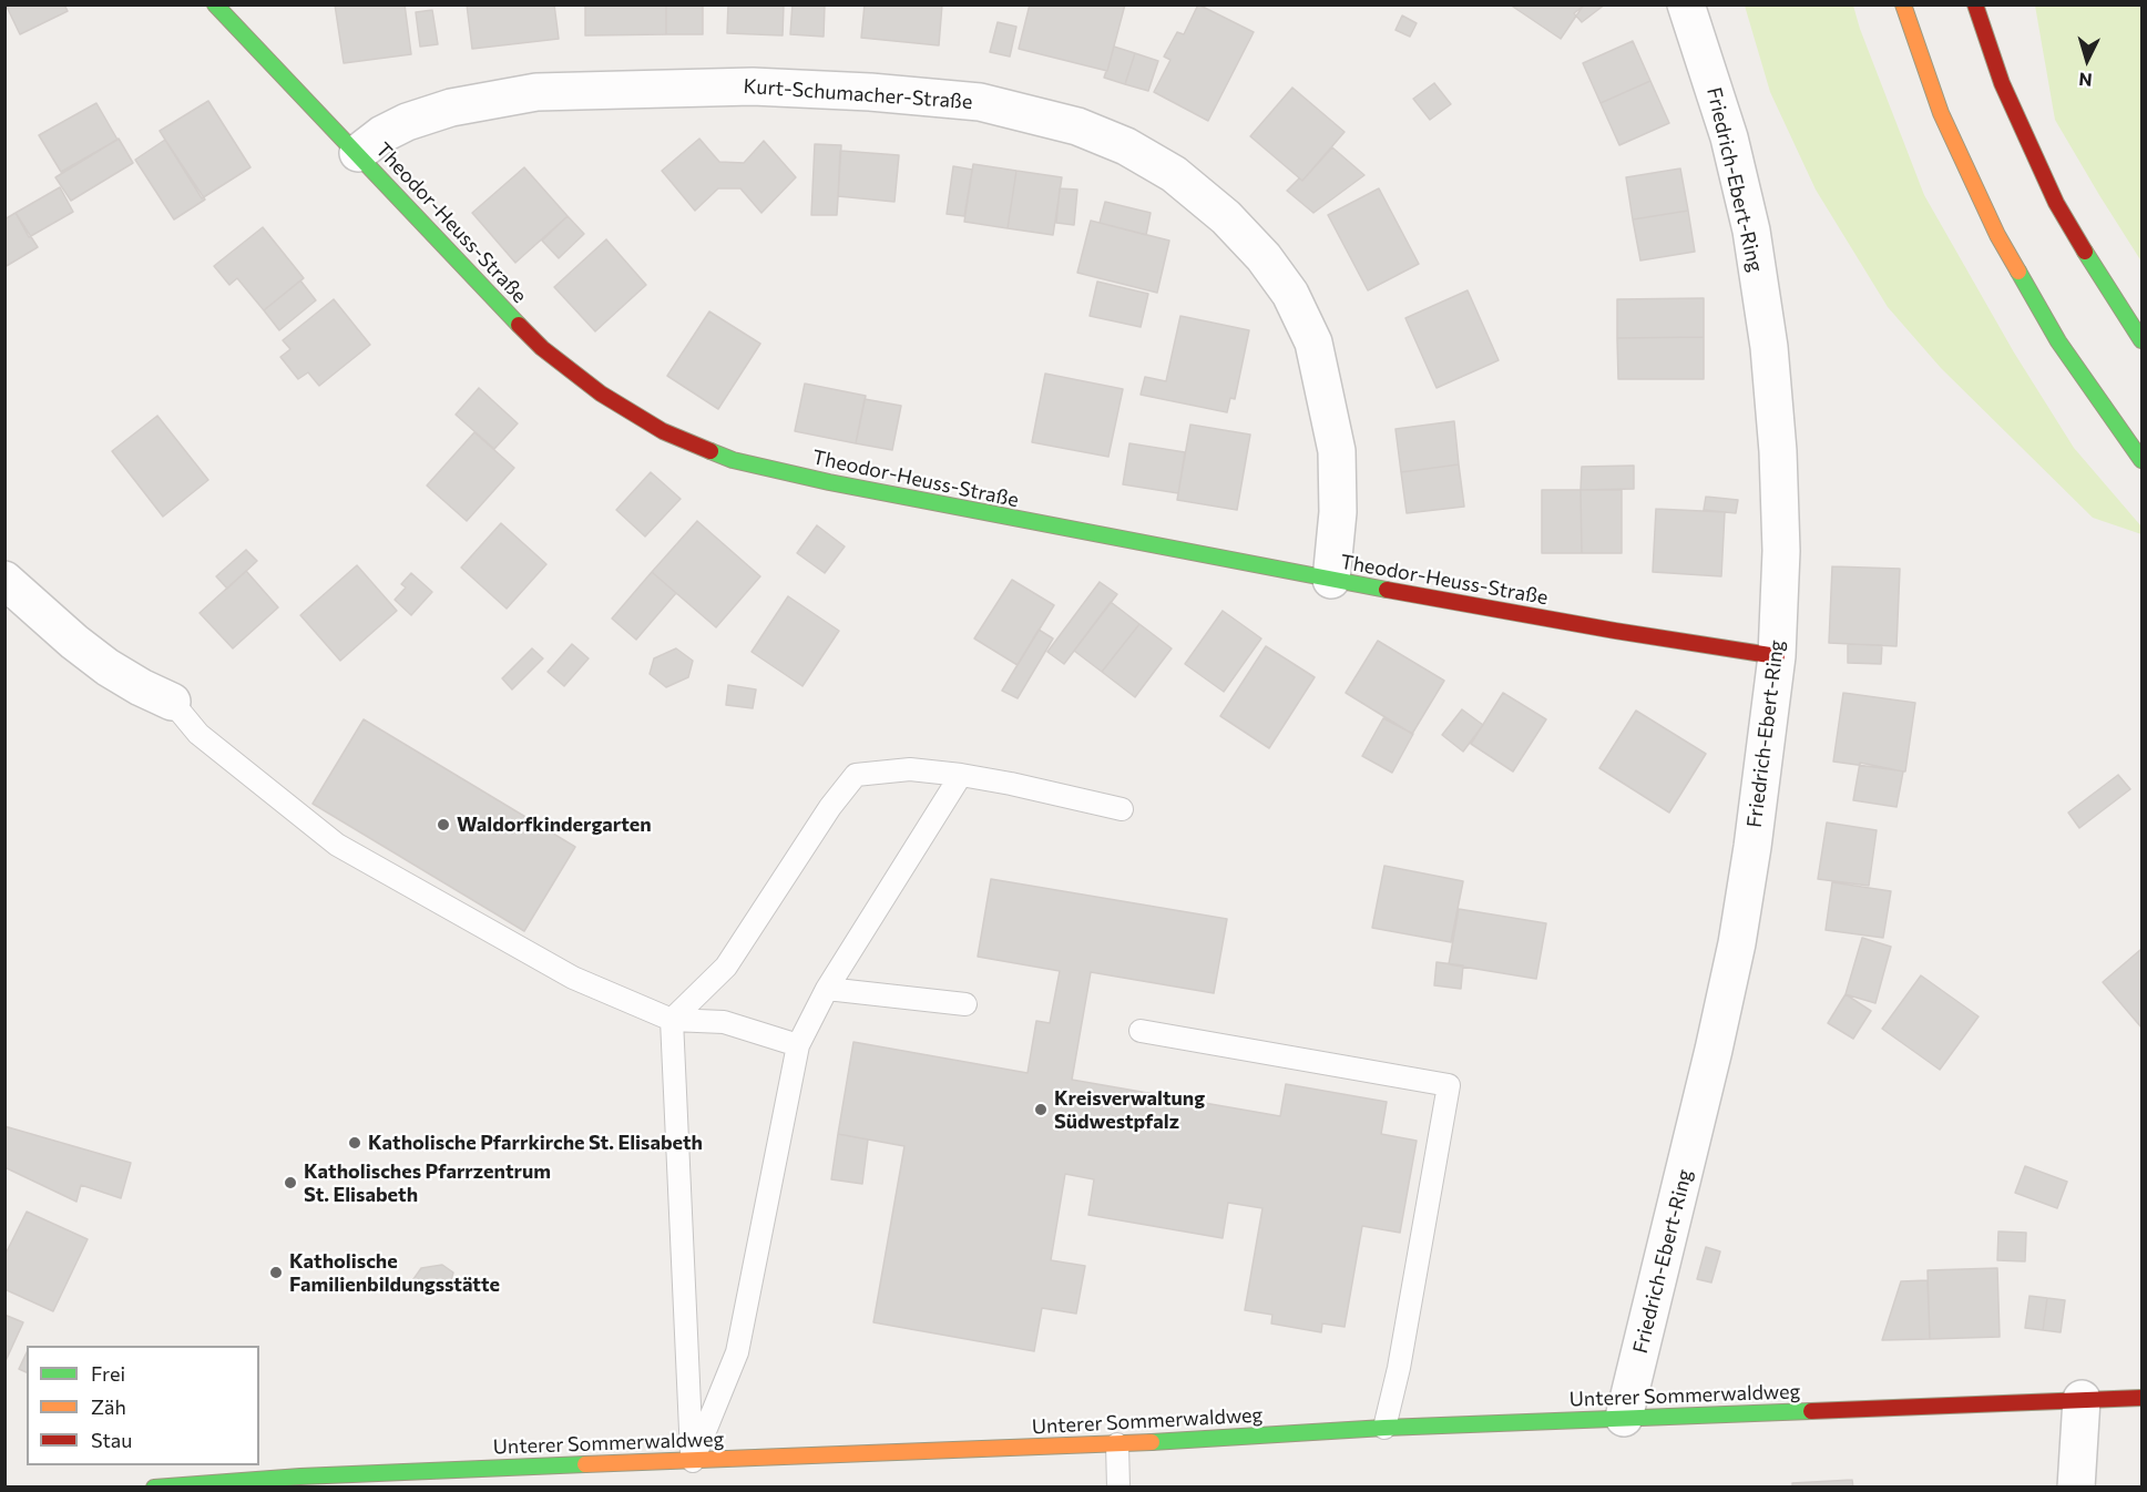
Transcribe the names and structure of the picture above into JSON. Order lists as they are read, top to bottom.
{
  "streets": {
    "main road": ["Theodor-Heuss-Straße", "Unterer Sommerwaldweg"],
    "street": ["Kurt-Schumacher-Straße", "Friedrich-Ebert-Ring"]
  },
  "crossings": [
    ["Kurt-Schumacher-Straße", "Theodor-Heuss-Straße"],
    ["Friedrich-Ebert-Ring", "Theodor-Heuss-Straße"],
    ["Friedrich-Ebert-Ring", "Unterer Sommerwaldweg"]
  ],
  "places": [
    "Waldorfkindergarten",
    "Kreisverwaltung Südwestpfalz",
    "Katholische Pfarrkirche St. Elisabeth",
    "Katholisches Pfarrzentrum St. Elisabeth",
    "Katholische Familienbildungsstätte"
  ],
  "legend": ["Frei", "Zäh", "Stau"],
  "north": "bottom"
}
